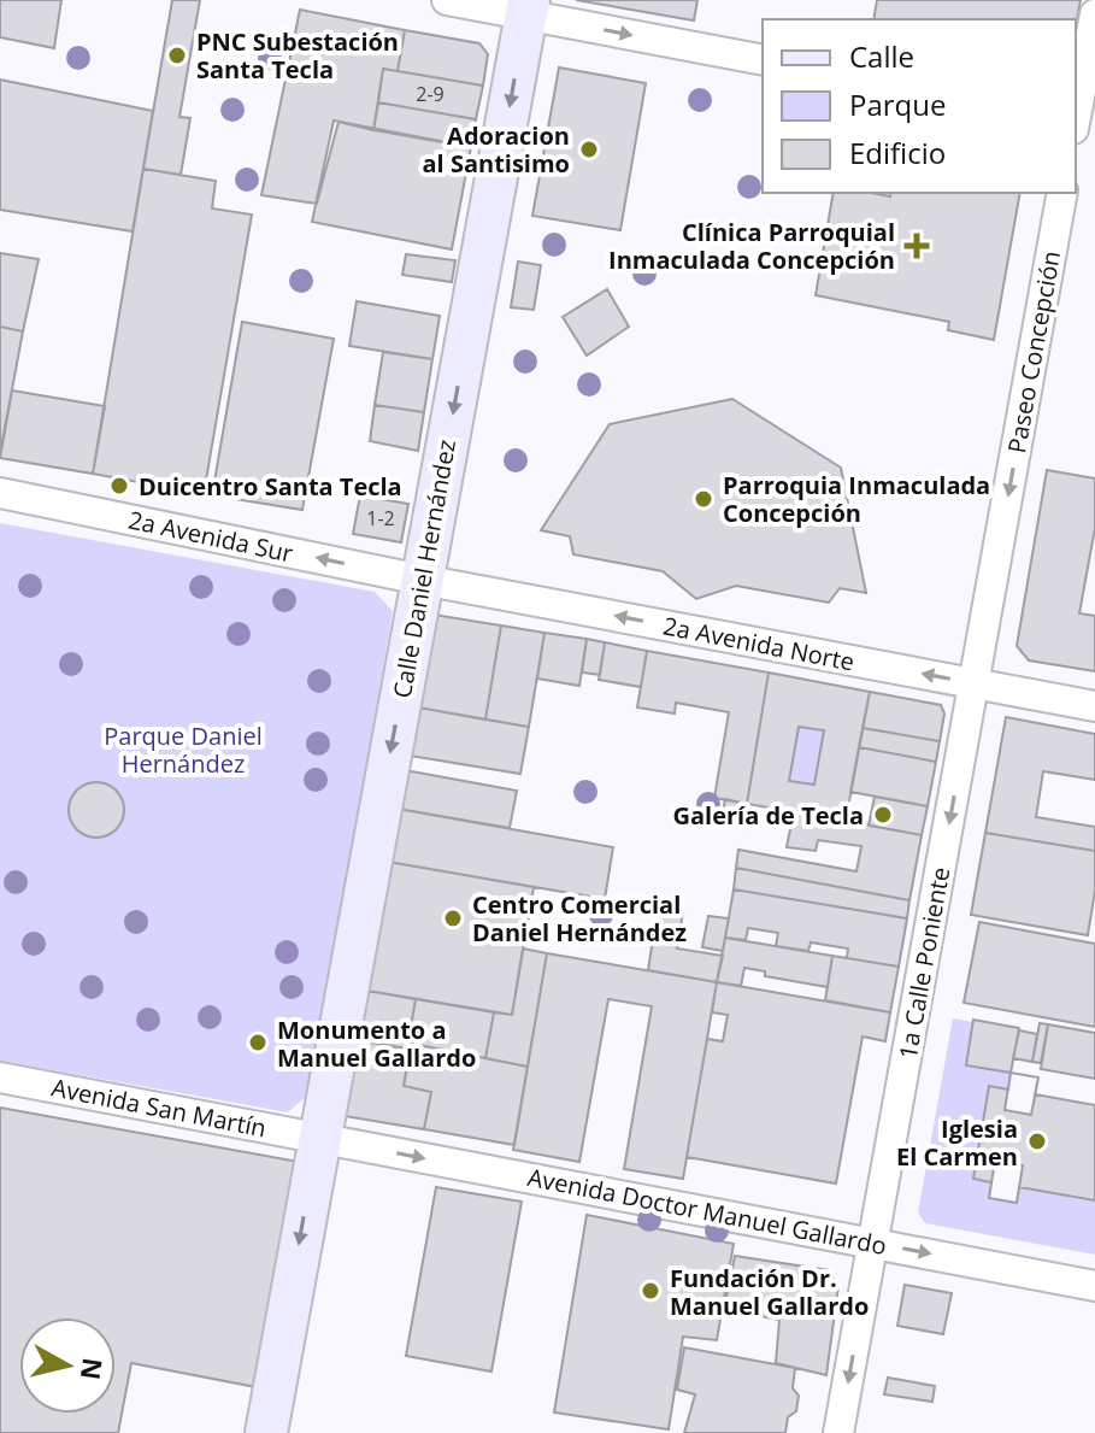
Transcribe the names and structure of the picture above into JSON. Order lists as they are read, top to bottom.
{
  "streets": {
    "street": [
      "Paseo Concepción",
      "2a Avenida Sur",
      "Calle Daniel Hernández",
      "2a Avenida Norte",
      "1a Calle Poniente",
      "Avenida San Martín",
      "Avenida Doctor Manuel Gallardo"
    ]
  },
  "crossings": [
    ["Paseo Concepción", "2a Avenida Norte"],
    ["Paseo Concepción", "1a Calle Poniente"],
    ["2a Avenida Sur", "Calle Daniel Hernández"],
    ["2a Avenida Sur", "2a Avenida Norte"],
    ["Calle Daniel Hernández", "2a Avenida Norte"],
    ["Calle Daniel Hernández", "Avenida San Martín"],
    ["Calle Daniel Hernández", "Avenida Doctor Manuel Gallardo"],
    ["2a Avenida Norte", "1a Calle Poniente"],
    ["1a Calle Poniente", "Avenida Doctor Manuel Gallardo"],
    ["Avenida San Martín", "Avenida Doctor Manuel Gallardo"]
  ],
  "one_way": [
    "Paseo Concepción",
    "2a Avenida Sur",
    "Calle Daniel Hernández",
    "2a Avenida Norte",
    "1a Calle Poniente",
    "Avenida Doctor Manuel Gallardo"
  ],
  "parks": ["Parque Daniel Hernández"],
  "places": {
    "other": [
      "PNC Subestación Santa Tecla",
      "Adoracion al Santisimo",
      "Duicentro Santa Tecla",
      "Parroquia Inmaculada Concepción",
      "Galería de Tecla",
      "Centro Comercial Daniel Hernández",
      "Monumento a Manuel Gallardo",
      "Iglesia El Carmen",
      "Fundación Dr. Manuel Gallardo"
    ],
    "health": ["Clínica Parroquial Inmaculada Concepción"]
  },
  "house_numbers": ["2-9", "1-2"],
  "legend": ["Calle", "Parque", "Edificio"],
  "north": "right"
}
